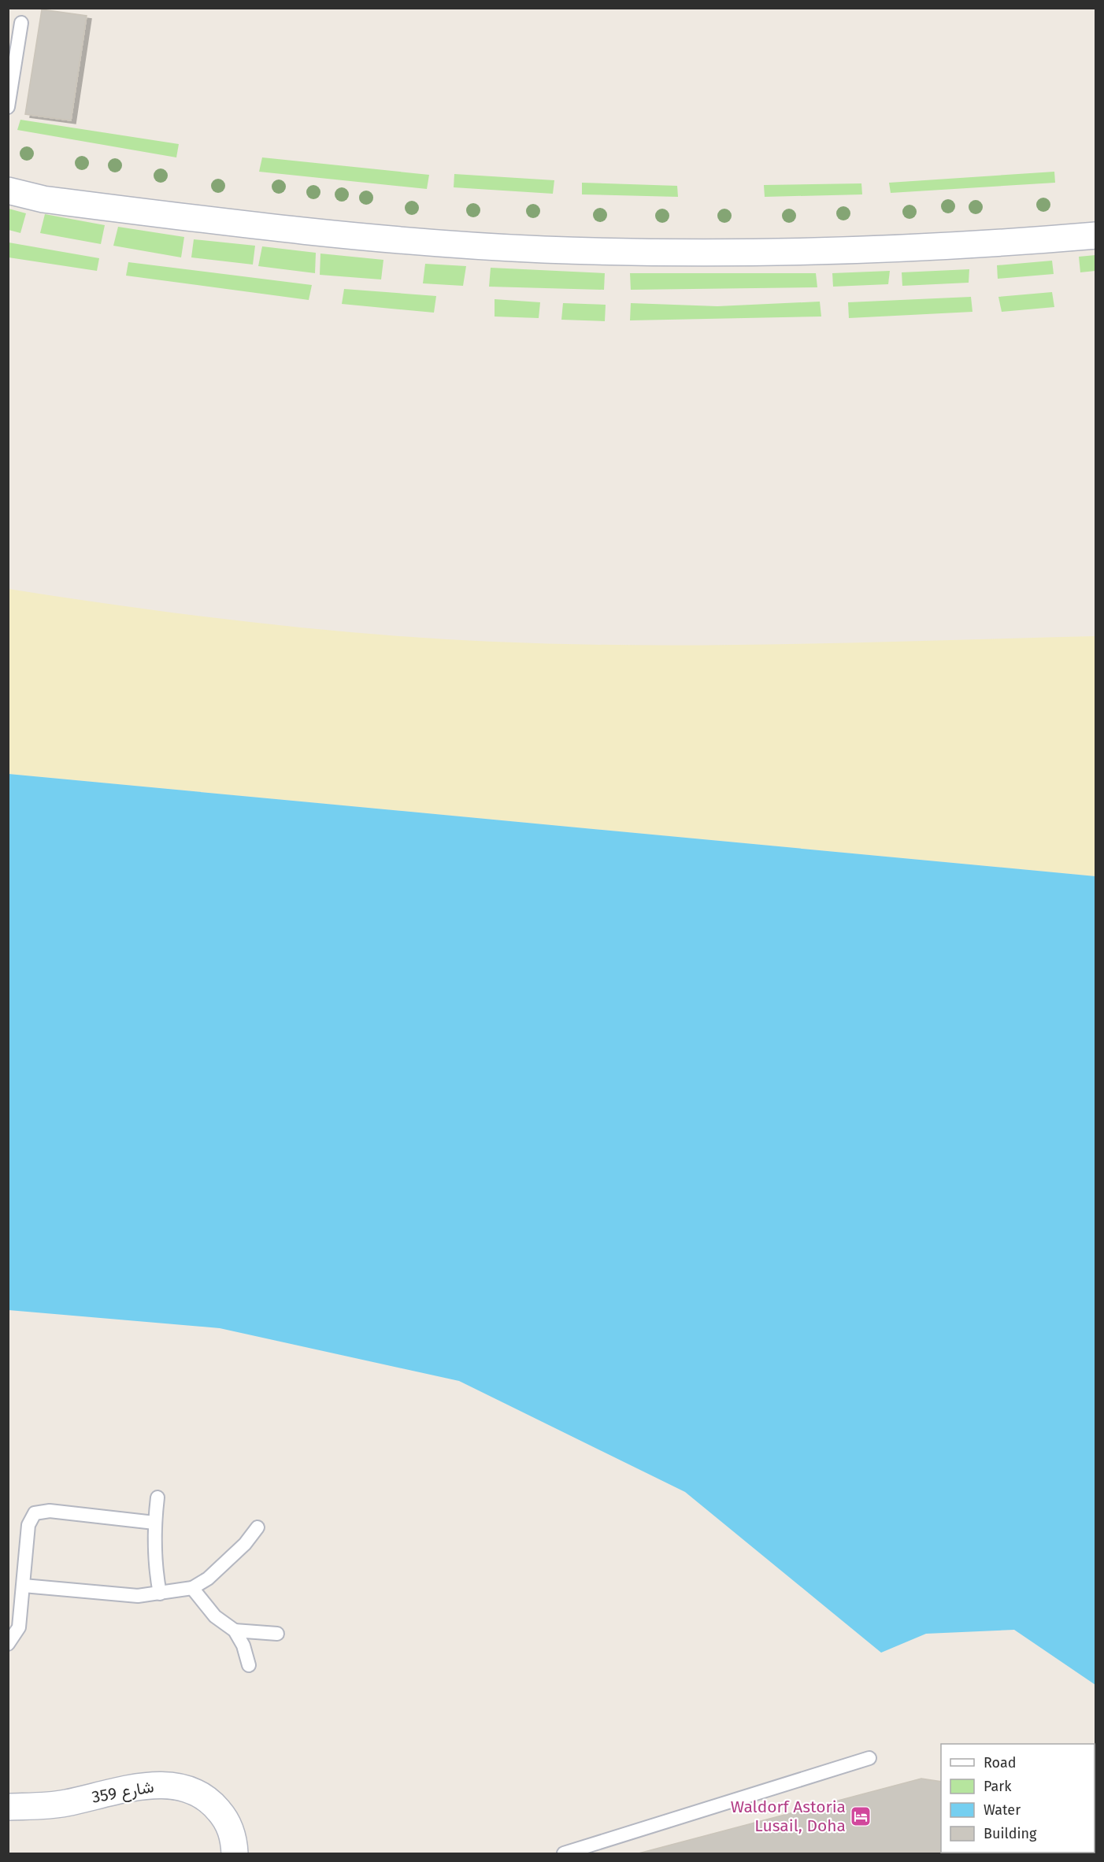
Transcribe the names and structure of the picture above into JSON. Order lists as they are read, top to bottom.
{
  "streets": {
    "street": ["شارع 359"]
  },
  "places": {
    "hotel": ["Waldorf Astoria Lusail, Doha"]
  },
  "legend": [
    "Road",
    "Park",
    "Water",
    "Building"
  ]
}
